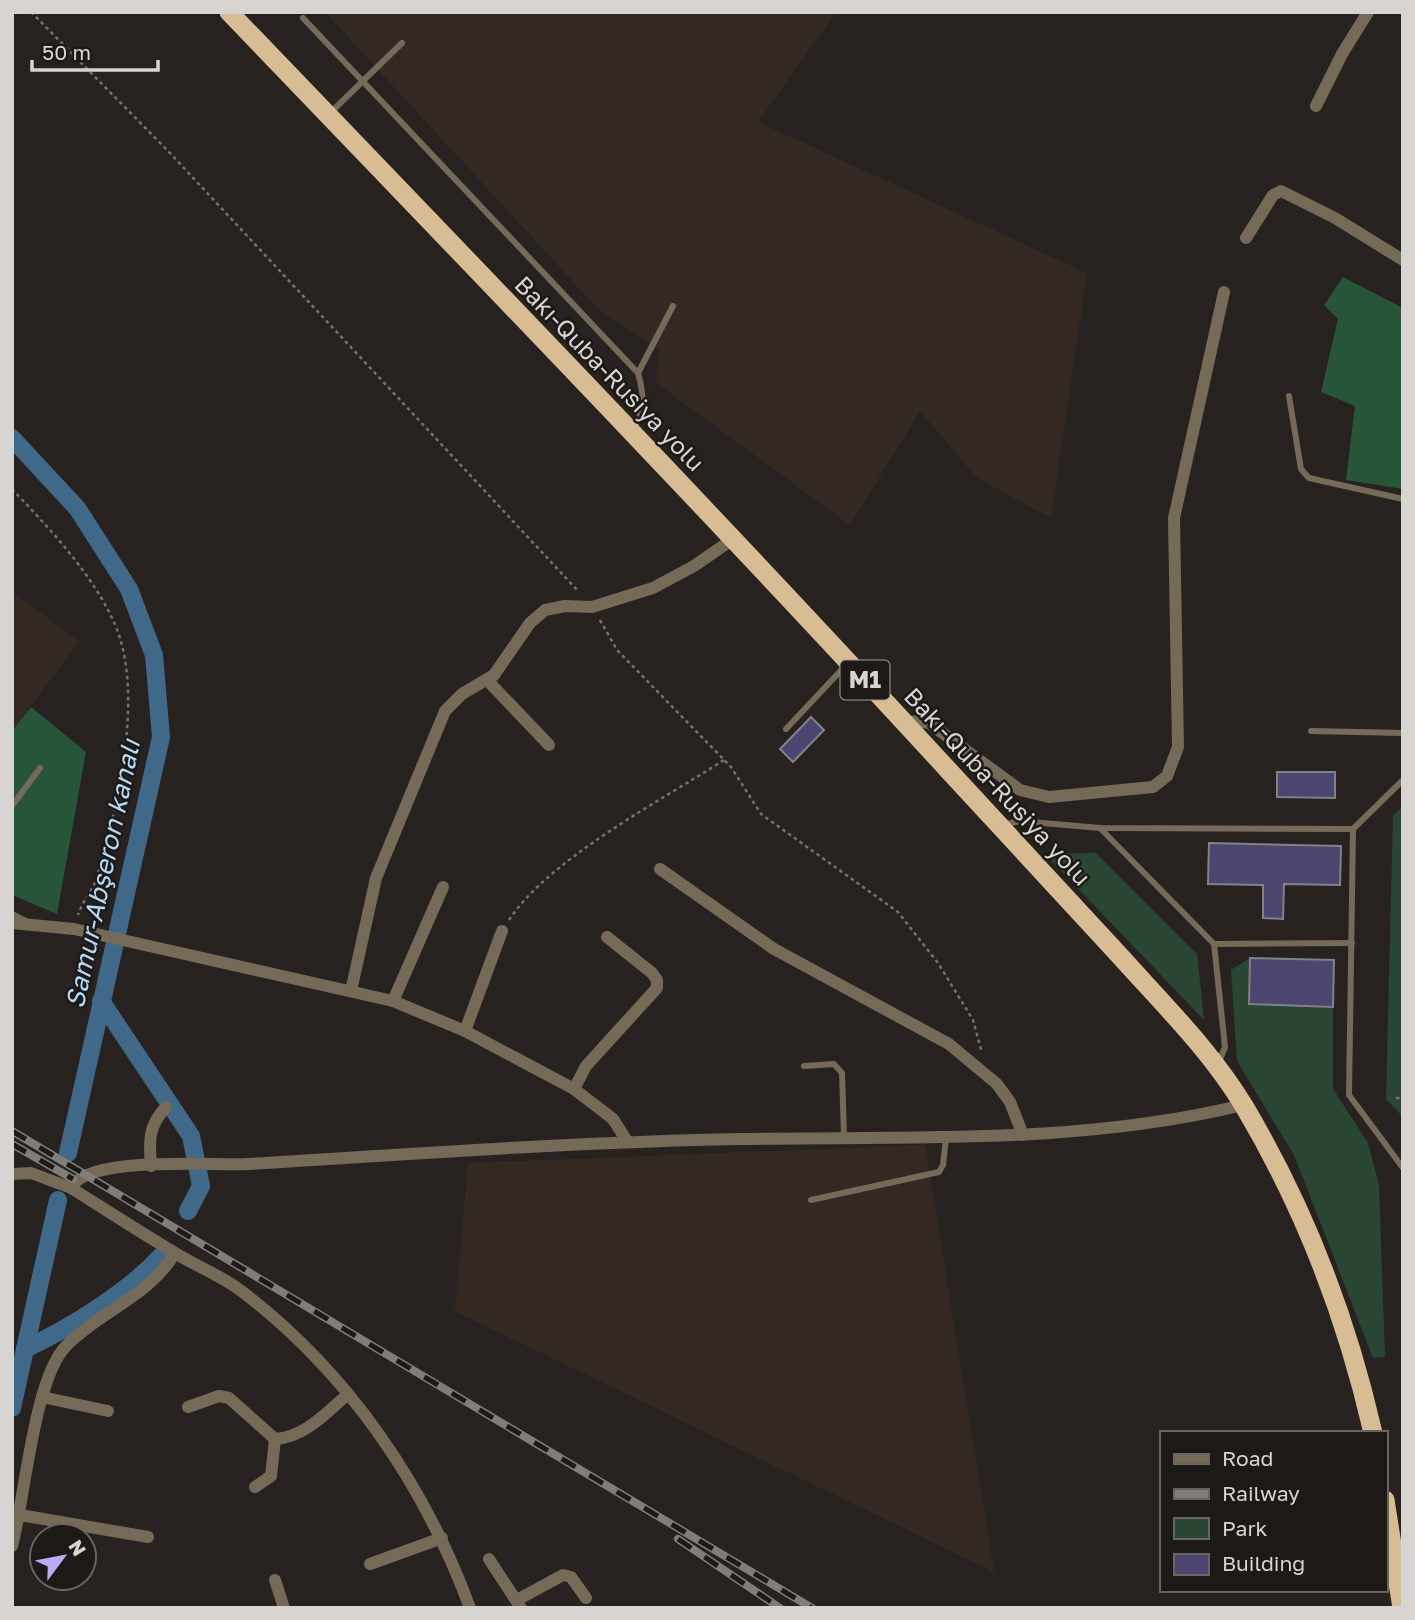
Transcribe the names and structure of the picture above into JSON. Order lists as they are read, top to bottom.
{
  "streets": {
    "highway": ["Bakı-Quba-Rusiya yolu", "M1"]
  },
  "water": ["Samur-Abşeron kanalı"],
  "legend": [
    "Road",
    "Railway",
    "Park",
    "Building"
  ],
  "scale_bar": "50 m",
  "north": "top right"
}
